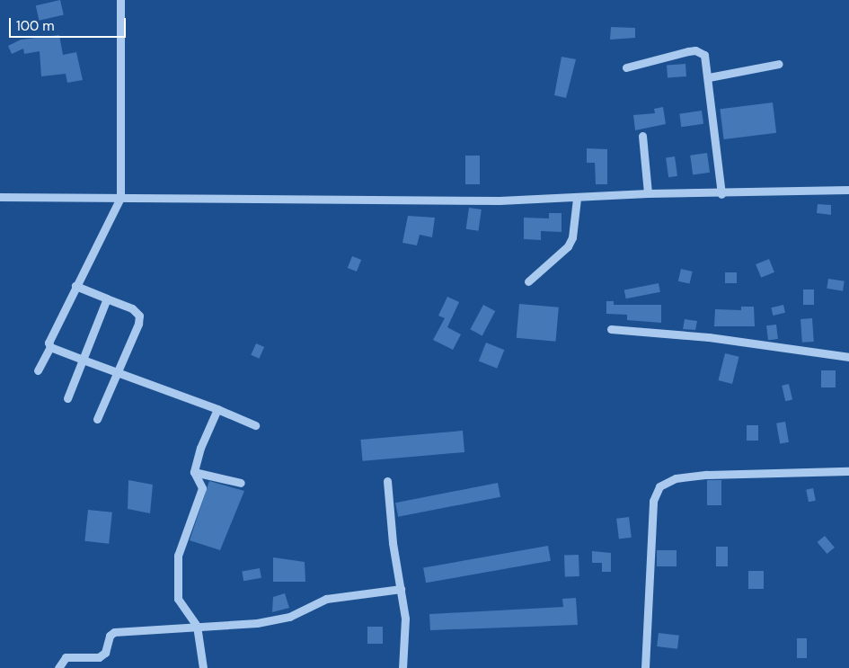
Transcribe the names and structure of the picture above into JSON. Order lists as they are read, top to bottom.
{
  "scale_bar": "100 m"
}
